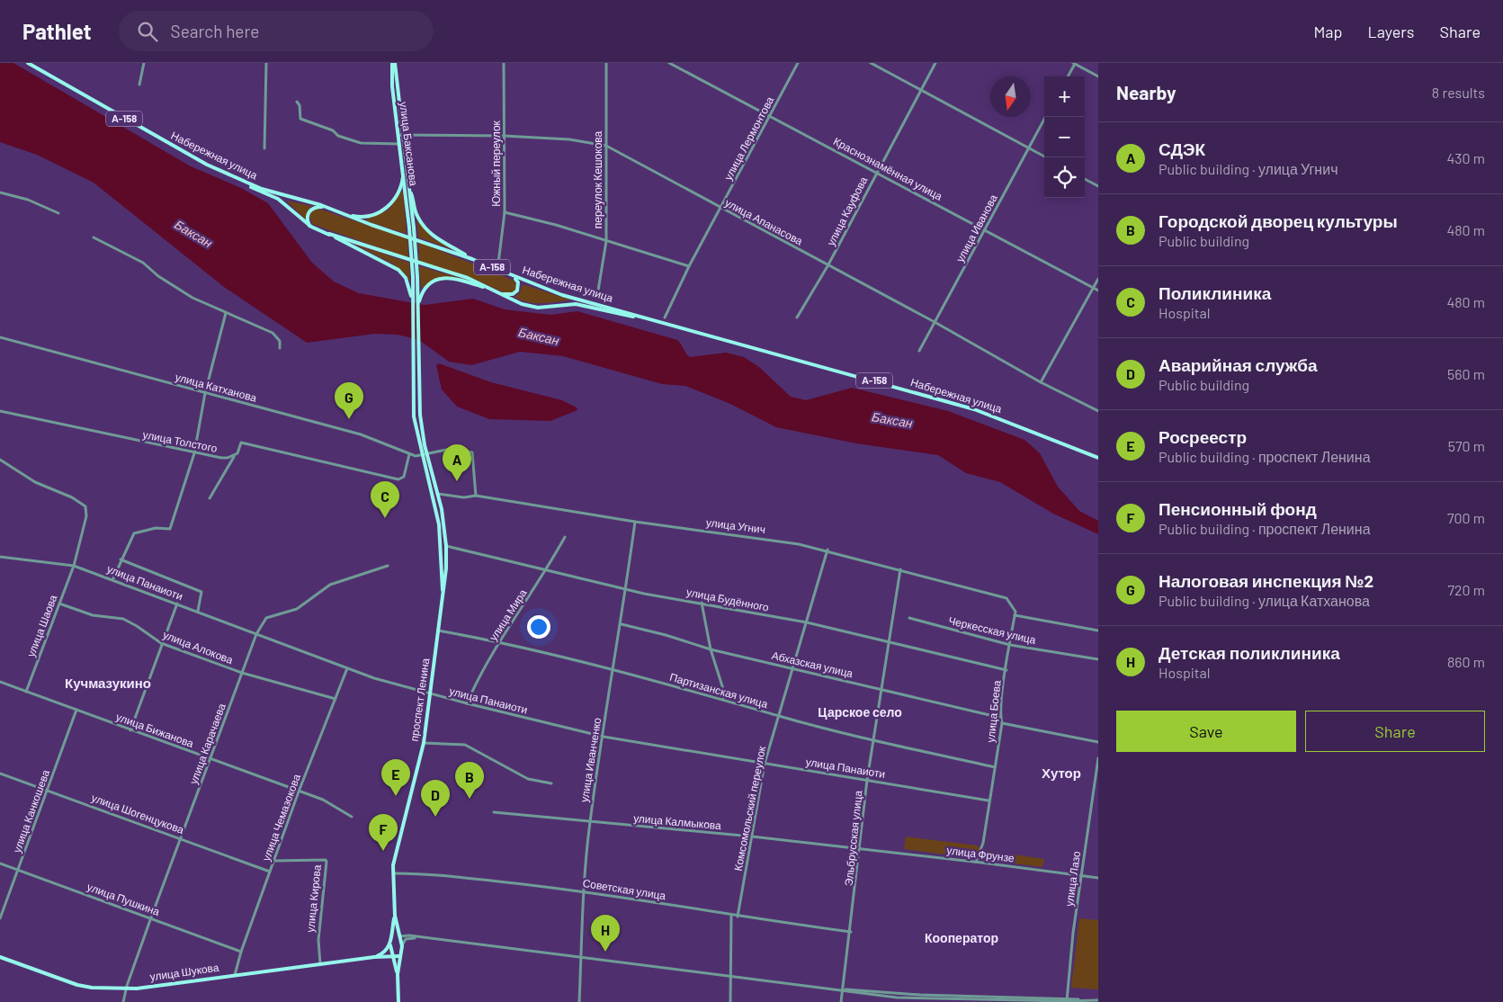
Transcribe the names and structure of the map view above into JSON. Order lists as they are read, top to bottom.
{
  "streets": {
    "main road": [
      "А-158",
      "улица Баксанова",
      "Набережная улица",
      "проспект Ленина",
      "улица Шукова"
    ],
    "street": [
      "улица Лермонтова",
      "Южный переулок",
      "Краснознамённая улица",
      "переулок Кешокова",
      "улица Кауфова",
      "улица Апанасова",
      "улица Иванова",
      "улица Катханова",
      "улица Толстого",
      "улица Угнич",
      "улица Панаиоти",
      "улица Будённого",
      "улица Мира",
      "улица Шаова",
      "Черкесская улица",
      "улица Алокова",
      "Абхазская улица",
      "Партизанская улица",
      "улица Боева",
      "улица Бижанова",
      "улица Карачаева",
      "улица Иванченко",
      "Комсомольский переулок",
      "улица Канкошева",
      "улица Шогенцукова",
      "улица Чемазокова",
      "улица Калмыкова",
      "Эльбрусская улица",
      "улица Фрунзе",
      "улица Лазо",
      "Советская улица",
      "улица Кирова",
      "улица Пушкина"
    ]
  },
  "crossings": [
    ["А-158", "Набережная улица"],
    ["улица Лермонтова", "Краснознамённая улица"],
    ["улица Лермонтова", "улица Апанасова"],
    ["улица Баксанова", "улица Апанасова"],
    ["Южный переулок", "улица Апанасова"],
    ["Краснознамённая улица", "улица Кауфова"],
    ["Краснознамённая улица", "улица Иванова"],
    ["переулок Кешокова", "улица Апанасова"],
    ["улица Кауфова", "улица Апанасова"],
    ["улица Апанасова", "улица Иванова"],
    ["улица Катханова", "улица Угнич"],
    ["улица Катханова", "проспект Ленина"],
    ["улица Угнич", "проспект Ленина"],
    ["улица Угнич", "улица Боева"],
    ["улица Угнич", "улица Иванченко"],
    ["улица Угнич", "Комсомольский переулок"],
    ["улица Угнич", "Эльбрусская улица"],
    ["улица Панаиоти", "улица Мира"],
    ["улица Панаиоти", "улица Шаова"],
    ["улица Панаиоти", "проспект Ленина"],
    ["улица Панаиоти", "улица Боева"],
    ["улица Панаиоти", "улица Карачаева"],
    ["улица Панаиоти", "улица Иванченко"],
    ["улица Панаиоти", "Комсомольский переулок"],
    ["улица Панаиоти", "улица Чемазокова"],
    ["улица Панаиоти", "Эльбрусская улица"],
    ["улица Будённого", "улица Мира"],
    ["улица Будённого", "проспект Ленина"],
    ["улица Будённого", "улица Боева"],
    ["улица Будённого", "улица Иванченко"],
    ["улица Будённого", "Комсомольский переулок"],
    ["улица Будённого", "Эльбрусская улица"],
    ["улица Мира", "Партизанская улица"],
    ["улица Шаова", "улица Алокова"],
    ["улица Шаова", "улица Бижанова"],
    ["Черкесская улица", "улица Боева"],
    ["улица Алокова", "улица Карачаева"],
    ["улица Алокова", "улица Чемазокова"],
    ["Абхазская улица", "улица Боева"],
    ["Абхазская улица", "улица Иванченко"],
    ["Абхазская улица", "Комсомольский переулок"],
    ["Абхазская улица", "Эльбрусская улица"],
    ["Партизанская улица", "проспект Ленина"],
    ["Партизанская улица", "улица Боева"],
    ["Партизанская улица", "улица Иванченко"],
    ["Партизанская улица", "Комсомольский переулок"],
    ["Партизанская улица", "Эльбрусская улица"],
    ["проспект Ленина", "Советская улица"],
    ["улица Боева", "улица Фрунзе"],
    ["улица Бижанова", "улица Карачаева"],
    ["улица Бижанова", "улица Канкошева"],
    ["улица Бижанова", "улица Чемазокова"],
    ["улица Карачаева", "улица Шогенцукова"],
    ["улица Карачаева", "улица Пушкина"],
    ["улица Карачаева", "улица Шукова"],
    ["улица Иванченко", "улица Калмыкова"],
    ["улица Иванченко", "Советская улица"],
    ["Комсомольский переулок", "улица Калмыкова"],
    ["Комсомольский переулок", "Советская улица"],
    ["улица Канкошева", "улица Шогенцукова"],
    ["улица Канкошева", "улица Пушкина"],
    ["улица Шогенцукова", "улица Чемазокова"],
    ["улица Чемазокова", "улица Кирова"],
    ["улица Чемазокова", "улица Пушкина"],
    ["улица Чемазокова", "улица Шукова"],
    ["улица Калмыкова", "Эльбрусская улица"],
    ["улица Калмыкова", "улица Фрунзе"],
    ["Эльбрусская улица", "улица Фрунзе"],
    ["Эльбрусская улица", "Советская улица"],
    ["улица Фрунзе", "улица Лазо"],
    ["улица Кирова", "улица Шукова"]
  ],
  "districts": [
    "Кучмазукино",
    "Царское село",
    "Хутор",
    "Кооператор"
  ],
  "water": ["Баксан"],
  "north": "bottom",
  "page": {
    "header": "Pathlet",
    "search": "Search here",
    "nav": ["Map", "Layers", "Share"],
    "heading": ["Nearby", "8 results"],
    "map_buttons": ["+", "−"],
    "list": [
      {
        "mark": "A",
        "name": "СДЭК",
        "note": "Public building · улица Угнич",
        "value": "430 m"
      },
      {
        "mark": "B",
        "name": "Городской дворец культуры",
        "note": "Public building",
        "value": "480 m"
      },
      {
        "mark": "C",
        "name": "Поликлиника",
        "note": "Hospital",
        "value": "480 m"
      },
      {
        "mark": "D",
        "name": "Аварийная служба",
        "note": "Public building",
        "value": "560 m"
      },
      {
        "mark": "E",
        "name": "Росреестр",
        "note": "Public building · проспект Ленина",
        "value": "570 m"
      },
      {
        "mark": "F",
        "name": "Пенсионный фонд",
        "note": "Public building · проспект Ленина",
        "value": "700 m"
      },
      {
        "mark": "G",
        "name": "Налоговая инспекция №2",
        "note": "Public building · улица Катханова",
        "value": "720 m"
      },
      {
        "mark": "H",
        "name": "Детская поликлиника",
        "note": "Hospital",
        "value": "860 m"
      }
    ],
    "pins": [
      "G",
      "A",
      "C",
      "E",
      "B",
      "D",
      "F",
      "H"
    ],
    "buttons": ["Save", "Share"]
  }
}
